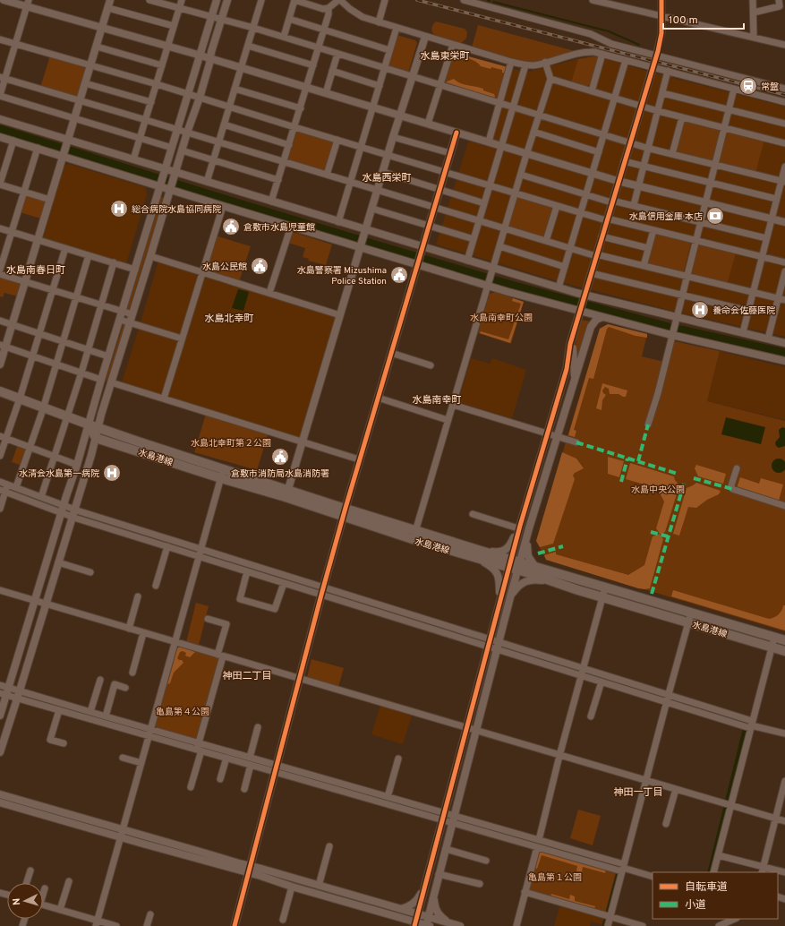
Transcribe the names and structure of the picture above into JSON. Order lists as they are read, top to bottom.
{
  "streets": {
    "main road": ["水島港線"]
  },
  "districts": [
    "水島東栄町",
    "水島西栄町",
    "水島南春日町",
    "水島北幸町",
    "水島南幸町",
    "神田二丁目",
    "神田一丁目"
  ],
  "parks": [
    "水島南幸町公園",
    "水島北幸町第２公園",
    "水島中央公園",
    "亀島第４公園",
    "亀島第１公園"
  ],
  "places": {
    "station": ["常盤"],
    "hospital": ["総合病院水島協同病院", "養命会佐藤医院", "水清会水島第一病院"],
    "bank": ["水島信用金庫 本店"],
    "public building": [
      "倉敷市水島児童館",
      "水島公民館",
      "水島警察署 Mizushima Police Station",
      "倉敷市消防局水島消防署"
    ]
  },
  "legend": ["自転車道", "小道"],
  "scale_bar": "100 m",
  "north": "left"
}
